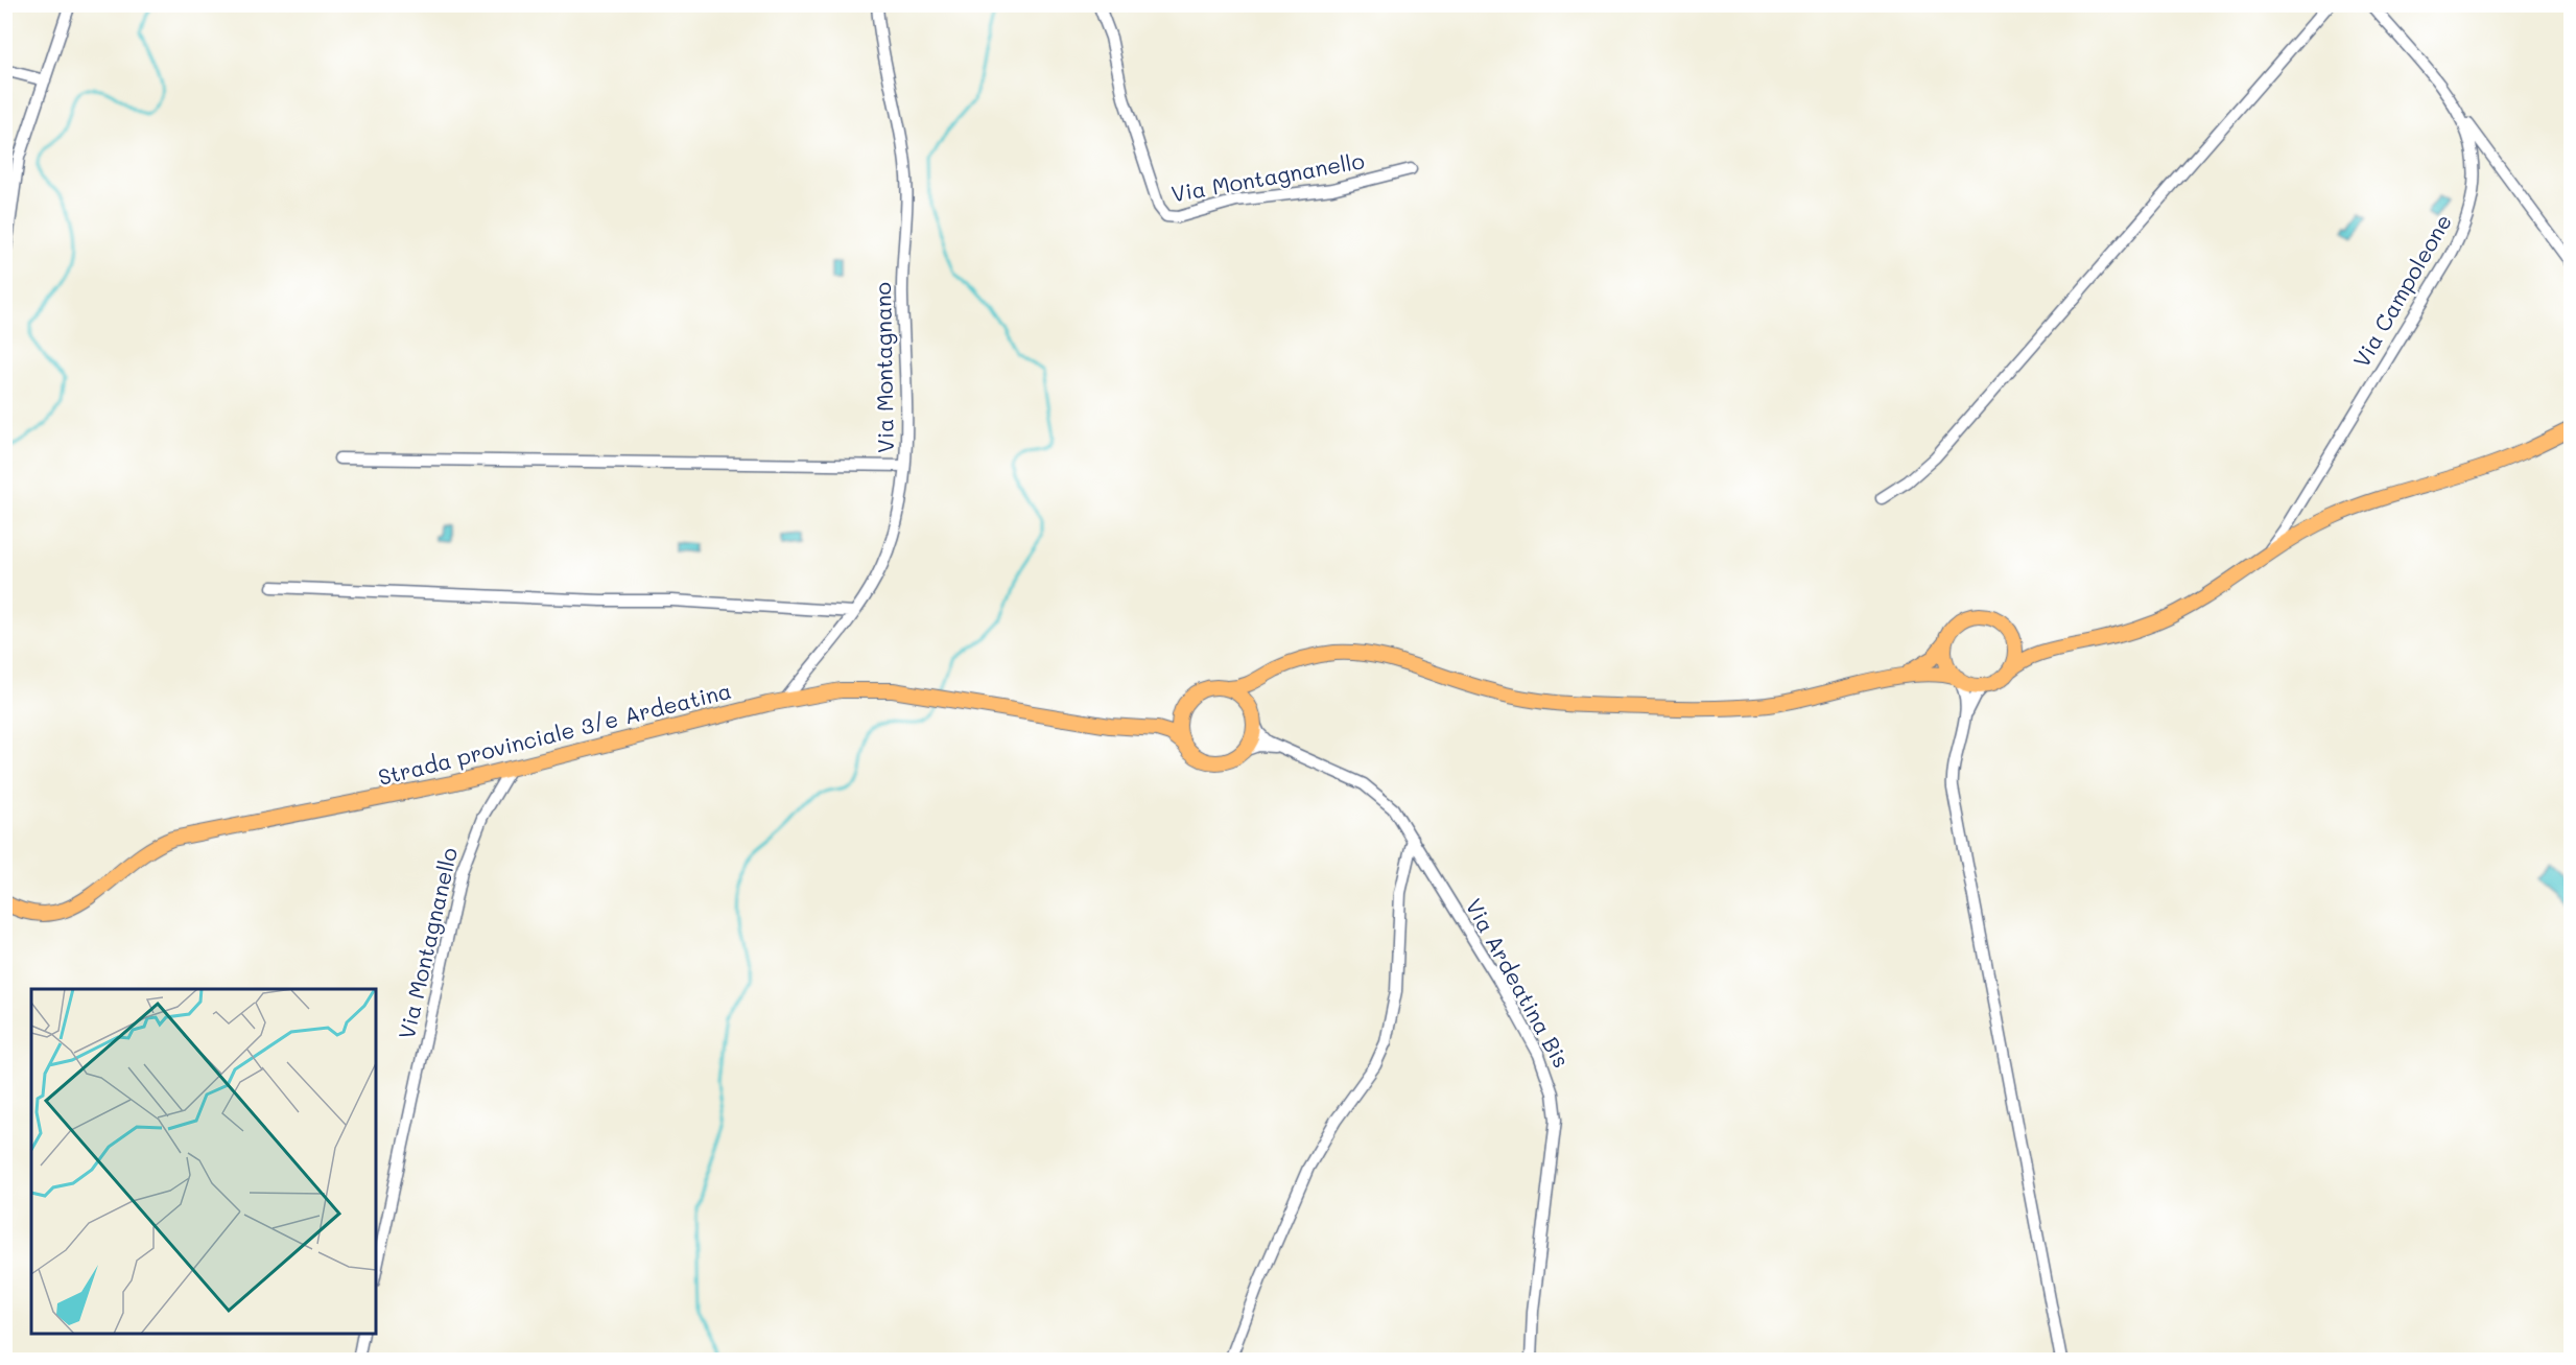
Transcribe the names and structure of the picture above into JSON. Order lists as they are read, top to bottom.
{
  "streets": {
    "main road": ["Strada provinciale 3/e Ardeatina"],
    "street": [
      "Via Montagnanello",
      "Via Campoleone",
      "Via Montagnano",
      "Via Ardeatina Bis"
    ]
  },
  "crossings": [
    ["Via Montagnanello", "Strada provinciale 3/e Ardeatina"],
    ["Via Montagnano", "Strada provinciale 3/e Ardeatina"]
  ]
}
